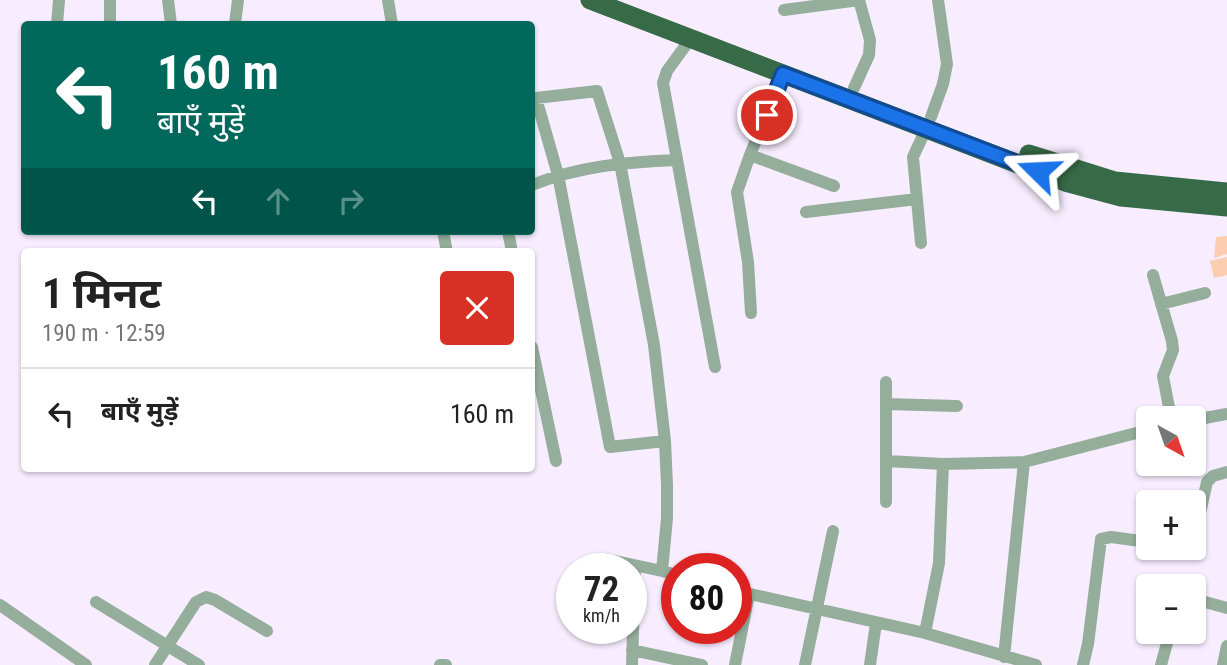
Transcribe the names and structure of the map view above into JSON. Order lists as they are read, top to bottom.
{
  "north": "bottom right",
  "page": {
    "turn": ["160 m", "बाएँ मुड़ें"],
    "heading": ["1 मिनट", "190 m · 12:59"],
    "list": [
      {
        "name": "बाएँ मुड़ें",
        "value": "160 m"
      }
    ],
    "map_buttons": ["+", "−"],
    "speed": "72 km/h",
    "limit": "80"
  }
}
